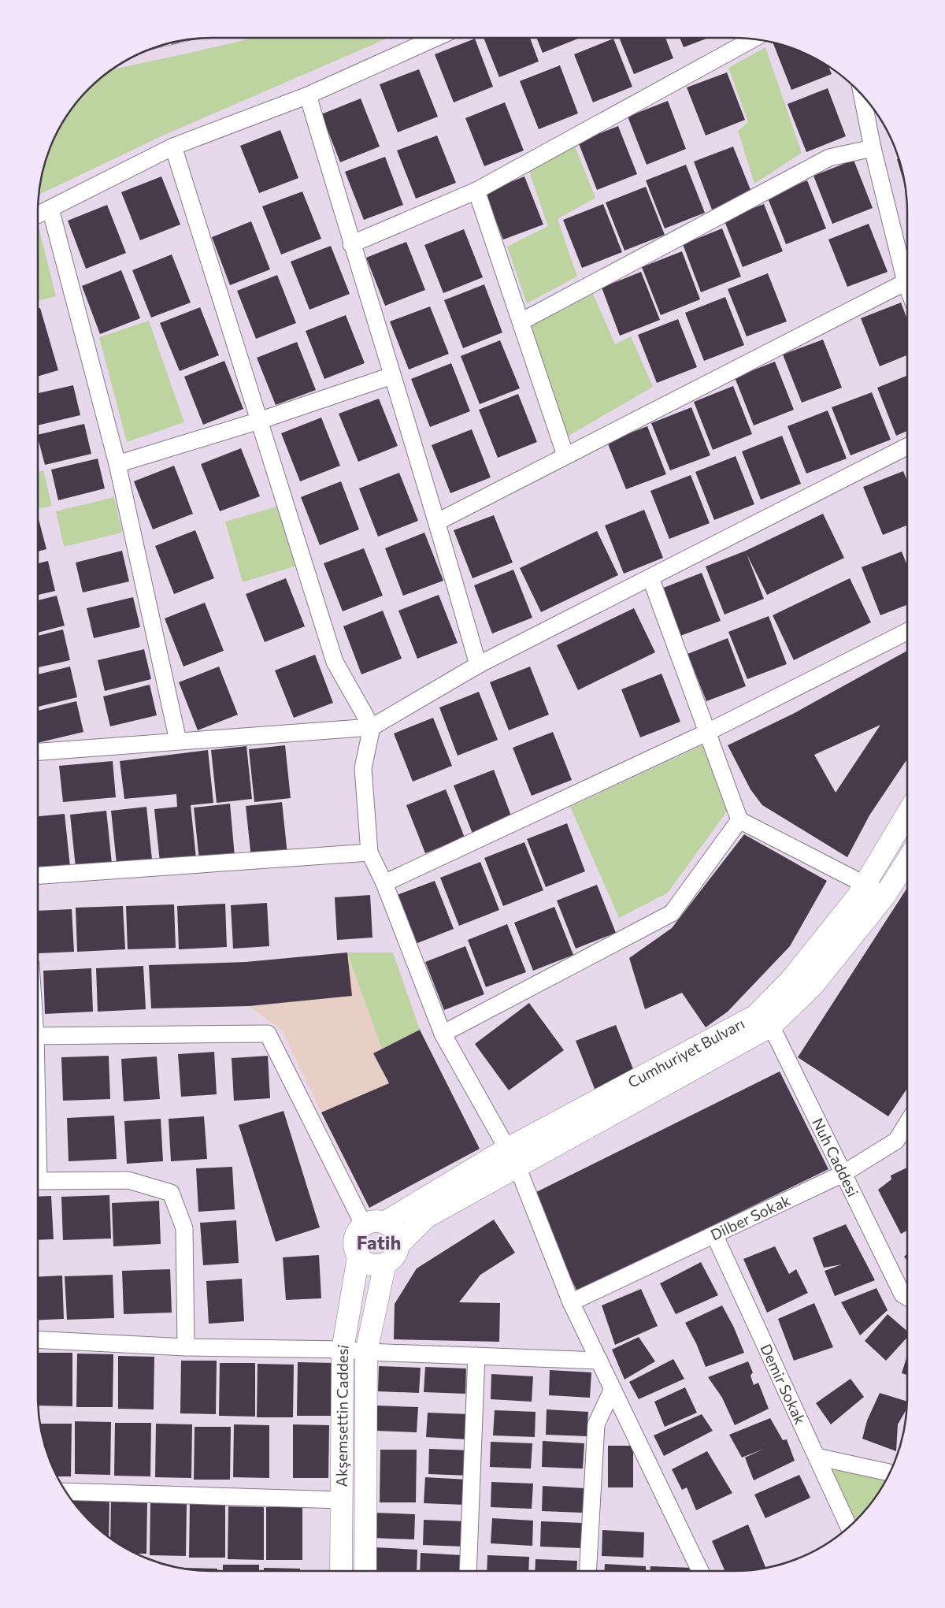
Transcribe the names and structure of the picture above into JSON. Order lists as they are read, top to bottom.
{
  "streets": {
    "main road": ["Cumhuriyet Bulvarı", "Akşemsettin Caddesi"],
    "street": ["Nuh Caddesi", "Dilber Sokak", "Demir Sokak"]
  },
  "crossings": [
    ["Cumhuriyet Bulvarı", "Nuh Caddesi"],
    ["Cumhuriyet Bulvarı", "Akşemsettin Caddesi"],
    ["Nuh Caddesi", "Dilber Sokak"],
    ["Dilber Sokak", "Demir Sokak"]
  ],
  "districts": ["Fatih"]
}
